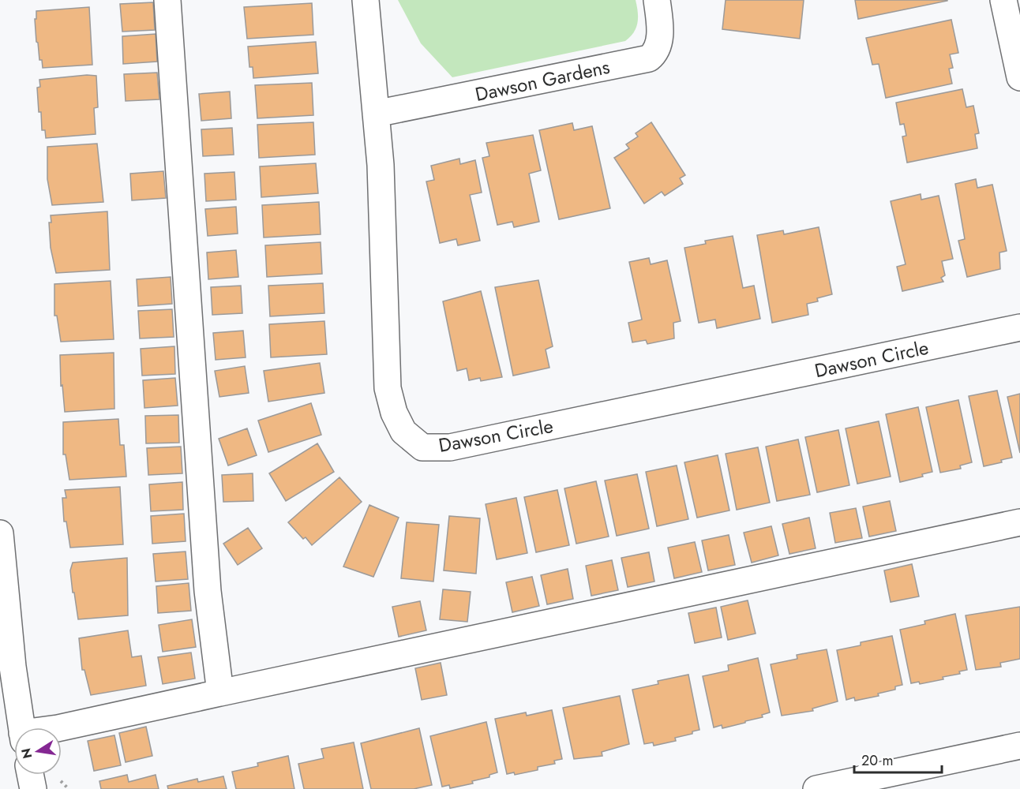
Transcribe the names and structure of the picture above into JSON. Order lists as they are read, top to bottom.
{
  "streets": {
    "street": ["Dawson Gardens", "Dawson Circle"]
  },
  "crossings": [
    ["Dawson Gardens", "Dawson Circle"]
  ],
  "scale_bar": "20 m",
  "north": "left"
}
